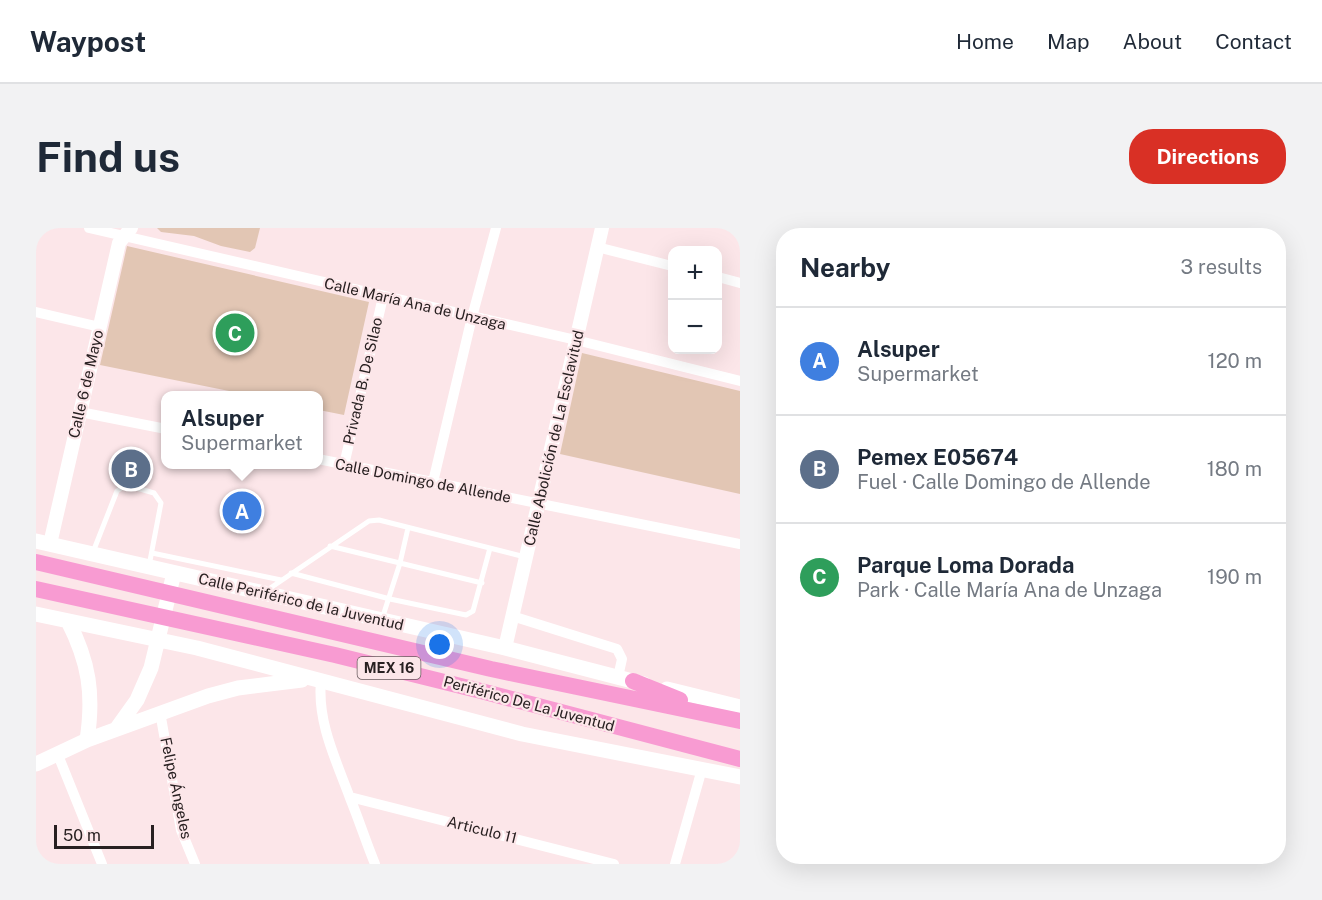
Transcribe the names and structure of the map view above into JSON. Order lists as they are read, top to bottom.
{
  "streets": {
    "highway": ["MEX 16", "Periférico De La Juventud"],
    "main road": ["Calle Periférico de la Juventud"],
    "street": [
      "Calle María Ana de Unzaga",
      "Privada B. De Silao",
      "Calle 6 de Mayo",
      "Calle Abolición de La Esclavitud",
      "Calle Domingo de Allende",
      "Felipe Ángeles",
      "Articulo 11"
    ]
  },
  "crossings": [
    ["Calle María Ana de Unzaga", "Privada B. De Silao"],
    ["Calle María Ana de Unzaga", "Calle 6 de Mayo"],
    ["Calle María Ana de Unzaga", "Calle Abolición de La Esclavitud"],
    ["Privada B. De Silao", "Calle Domingo de Allende"],
    ["Calle 6 de Mayo", "Calle Periférico de la Juventud"],
    ["Calle Abolición de La Esclavitud", "Calle Domingo de Allende"],
    ["Calle Abolición de La Esclavitud", "Calle Periférico de la Juventud"]
  ],
  "scale_bar": "50 m",
  "page": {
    "header": "Waypost",
    "nav": [
      "Home",
      "Map",
      "About",
      "Contact"
    ],
    "buttons": "Directions",
    "title": "Find us",
    "heading": ["Nearby", "3 results"],
    "map_buttons": ["+", "−"],
    "list": [
      {
        "mark": "A",
        "name": "Alsuper",
        "note": "Supermarket",
        "value": "120 m"
      },
      {
        "mark": "B",
        "name": "Pemex E05674",
        "note": "Fuel · Calle Domingo de Allende",
        "value": "180 m"
      },
      {
        "mark": "C",
        "name": "Parque Loma Dorada",
        "note": "Park · Calle María Ana de Unzaga",
        "value": "190 m"
      }
    ],
    "pins": ["C", "B", "A"],
    "popup": ["Alsuper", "Supermarket"],
    "scale": "50 m"
  }
}
